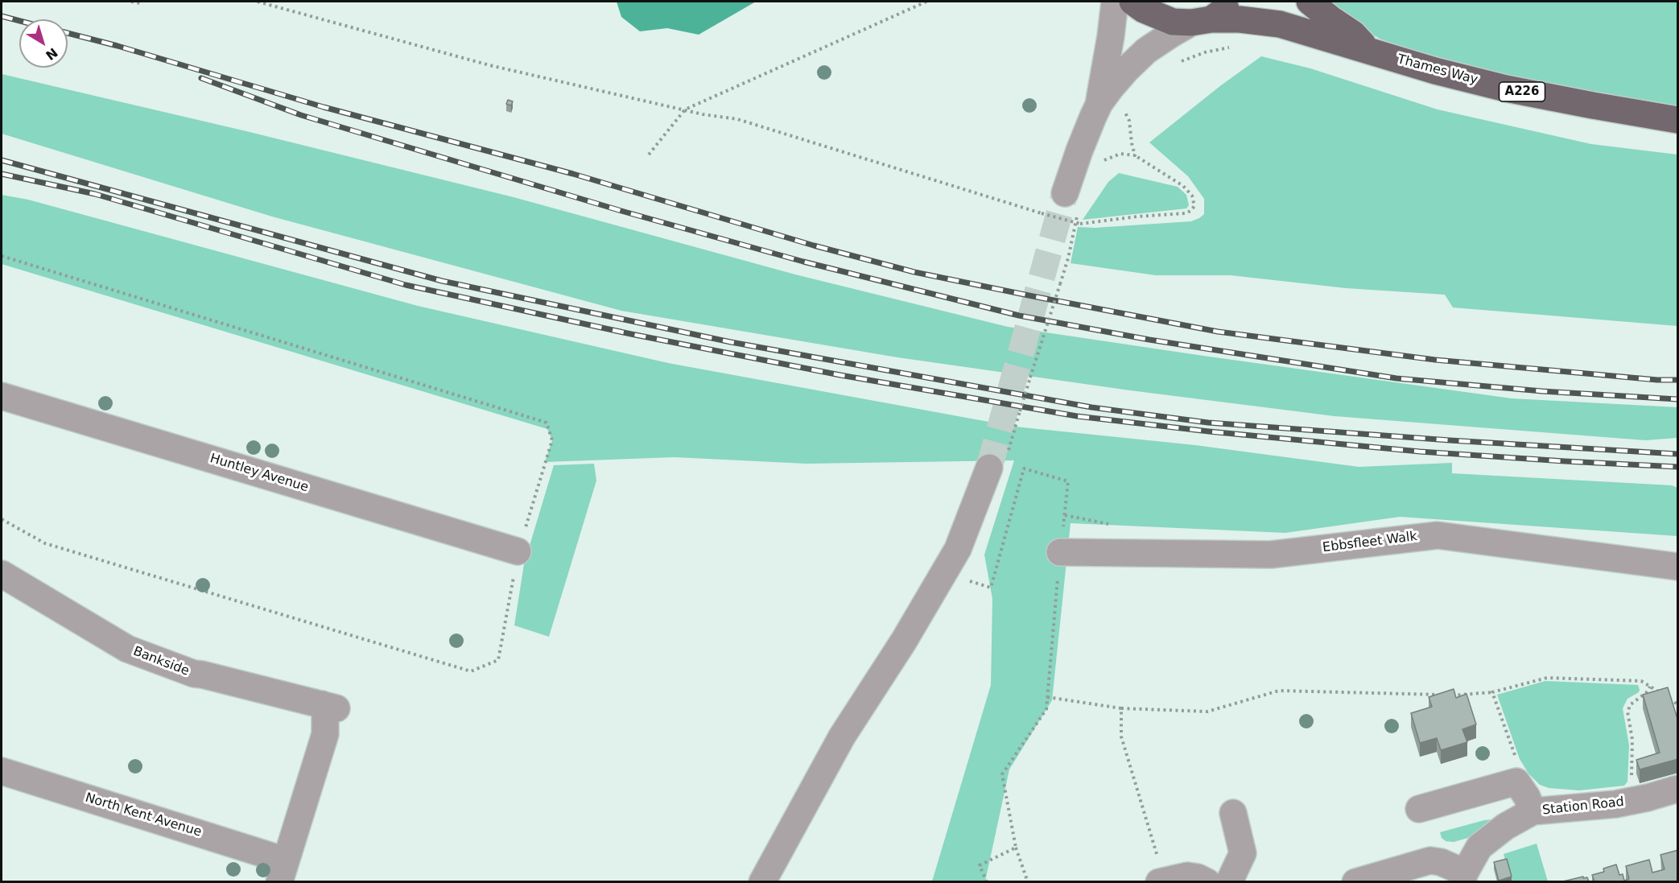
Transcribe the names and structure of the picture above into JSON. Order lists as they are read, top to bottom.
{
  "streets": {
    "main road": ["Thames Way", "A226"],
    "street": [
      "Huntley Avenue",
      "Ebbsfleet Walk",
      "Bankside",
      "Station Road",
      "North Kent Avenue"
    ]
  },
  "crossings": [
    ["Bankside", "North Kent Avenue"]
  ],
  "north": "bottom right"
}
